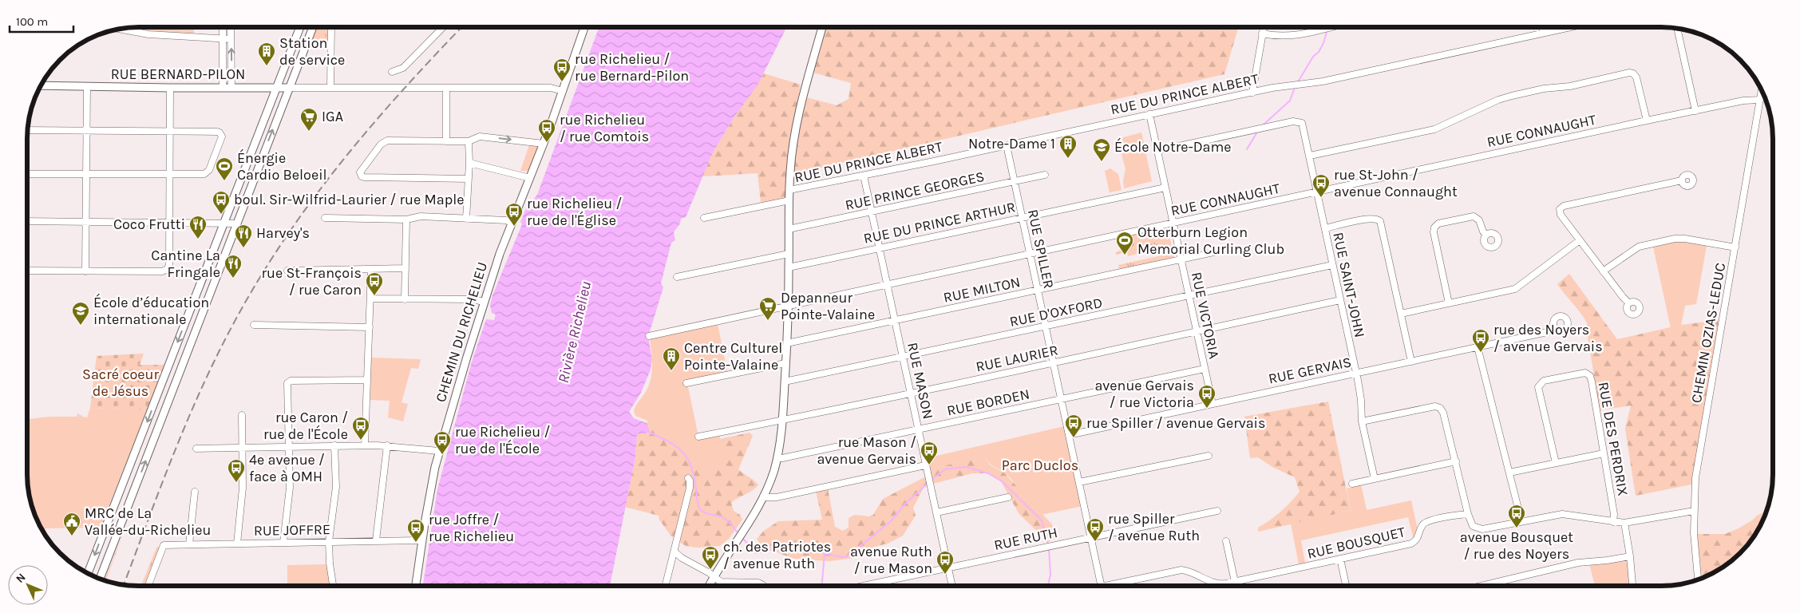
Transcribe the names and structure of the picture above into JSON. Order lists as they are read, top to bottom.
{
  "streets": {
    "main road": ["RUE BERNARD-PILON", "CHEMIN DU RICHELIEU"],
    "street": [
      "RUE DU PRINCE ALBERT",
      "RUE CONNAUGHT",
      "RUE PRINCE GEORGES",
      "RUE DU PRINCE ARTHUR",
      "RUE SPILLER",
      "RUE SAINT-JOHN",
      "RUE MILTON",
      "RUE D'OXFORD",
      "RUE VICTORIA",
      "CHEMIN OZIAS-LEDUC",
      "RUE LAURIER",
      "RUE GERVAIS",
      "RUE MASON",
      "RUE BORDEN",
      "RUE DES PERDRIX",
      "RUE JOFFRE",
      "RUE RUTH",
      "RUE BOUSQUET"
    ]
  },
  "crossings": [
    ["RUE BERNARD-PILON", "CHEMIN DU RICHELIEU"],
    ["RUE DU PRINCE ALBERT", "RUE SPILLER"],
    ["RUE DU PRINCE ALBERT", "RUE VICTORIA"],
    ["RUE DU PRINCE ALBERT", "RUE MASON"],
    ["RUE CONNAUGHT", "RUE SPILLER"],
    ["RUE CONNAUGHT", "RUE SAINT-JOHN"],
    ["RUE CONNAUGHT", "RUE VICTORIA"],
    ["RUE CONNAUGHT", "CHEMIN OZIAS-LEDUC"],
    ["RUE CONNAUGHT", "RUE MASON"],
    ["RUE PRINCE GEORGES", "RUE SPILLER"],
    ["RUE PRINCE GEORGES", "RUE MASON"],
    ["RUE DU PRINCE ARTHUR", "RUE SPILLER"],
    ["RUE DU PRINCE ARTHUR", "RUE VICTORIA"],
    ["RUE DU PRINCE ARTHUR", "RUE MASON"],
    ["RUE SPILLER", "RUE MILTON"],
    ["RUE SPILLER", "RUE D'OXFORD"],
    ["RUE SPILLER", "RUE LAURIER"],
    ["RUE SPILLER", "RUE GERVAIS"],
    ["RUE SPILLER", "RUE BORDEN"],
    ["RUE SPILLER", "RUE RUTH"],
    ["RUE SAINT-JOHN", "RUE D'OXFORD"],
    ["RUE SAINT-JOHN", "RUE VICTORIA"],
    ["RUE SAINT-JOHN", "RUE LAURIER"],
    ["RUE SAINT-JOHN", "RUE GERVAIS"],
    ["RUE MILTON", "RUE VICTORIA"],
    ["RUE MILTON", "RUE MASON"],
    ["RUE D'OXFORD", "RUE VICTORIA"],
    ["RUE D'OXFORD", "RUE MASON"],
    ["RUE VICTORIA", "RUE LAURIER"],
    ["RUE VICTORIA", "RUE GERVAIS"],
    ["RUE VICTORIA", "RUE BORDEN"],
    ["CHEMIN DU RICHELIEU", "RUE JOFFRE"],
    ["RUE LAURIER", "RUE MASON"],
    ["RUE MASON", "RUE BORDEN"],
    ["RUE MASON", "RUE RUTH"]
  ],
  "water": ["Rivière Richelieu"],
  "parks": ["Sacré coeur de Jésus", "Parc Duclos"],
  "places": {
    "building": ["Station de service", "Notre-Dame 1", "Centre Culturel Pointe-Valaine"],
    "bus stop": [
      "rue Richelieu / rue Bernard-Pilon",
      "rue Richelieu / rue Comtois",
      "rue St-John / avenue Connaught",
      "boul. Sir-Wilfrid-Laurier / rue Maple",
      "rue Richelieu / rue de l'Église",
      "rue St-François / rue Caron",
      "rue des Noyers / avenue Gervais",
      "avenue Gervais / rue Victoria",
      "rue Spiller / avenue Gervais",
      "rue Caron / rue de l'École",
      "rue Richelieu / rue de l'École",
      "rue Mason / avenue Gervais",
      "4e avenue / face à OMH",
      "avenue Bousquet / rue des Noyers",
      "rue Spiller / avenue Ruth",
      "rue Joffre / rue Richelieu",
      "ch. des Patriotes / avenue Ruth",
      "avenue Ruth / rue Mason"
    ],
    "supermarket": ["IGA", "Depanneur Pointe-Valaine"],
    "school or university": ["École Notre-Dame", "École d’éducation internationale"],
    "sports": ["Énergie Cardio Beloeil", "Otterburn Legion Memorial Curling Club"],
    "restaurant": ["Coco Frutti", "Harvey's", "Cantine La Fringale"],
    "public building": ["MRC de La Vallée-du-Richelieu"]
  },
  "scale_bar": "100 m",
  "north": "top left"
}
